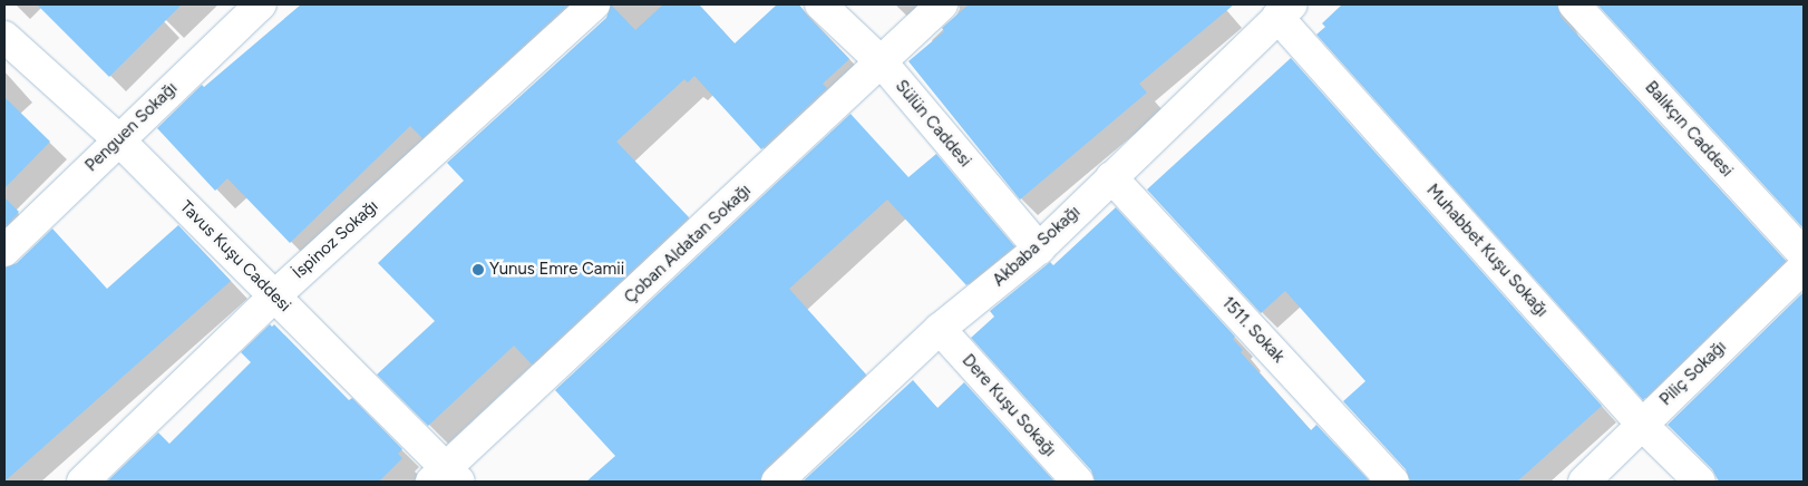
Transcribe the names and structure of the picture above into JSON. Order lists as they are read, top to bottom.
{
  "streets": {
    "street": [
      "Sülün Caddesi",
      "Penguen Sokağı",
      "Balıkçın Caddesi",
      "İspinoz Sokağı",
      "Çoban Aldatan Sokağı",
      "Akbaba Sokağı",
      "Muhabbet Kuşu Sokağı",
      "Tavus Kuşu Caddesi",
      "1511. Sokak",
      "Piliç Sokağı",
      "Dere Kuşu Sokağı"
    ]
  },
  "crossings": [
    ["Sülün Caddesi", "Çoban Aldatan Sokağı"],
    ["Sülün Caddesi", "Akbaba Sokağı"],
    ["Penguen Sokağı", "Tavus Kuşu Caddesi"],
    ["İspinoz Sokağı", "Tavus Kuşu Caddesi"],
    ["Çoban Aldatan Sokağı", "Tavus Kuşu Caddesi"],
    ["Akbaba Sokağı", "Muhabbet Kuşu Sokağı"],
    ["Akbaba Sokağı", "1511. Sokak"],
    ["Akbaba Sokağı", "Dere Kuşu Sokağı"],
    ["Muhabbet Kuşu Sokağı", "Piliç Sokağı"]
  ],
  "places": ["Yunus Emre Camii"]
}
